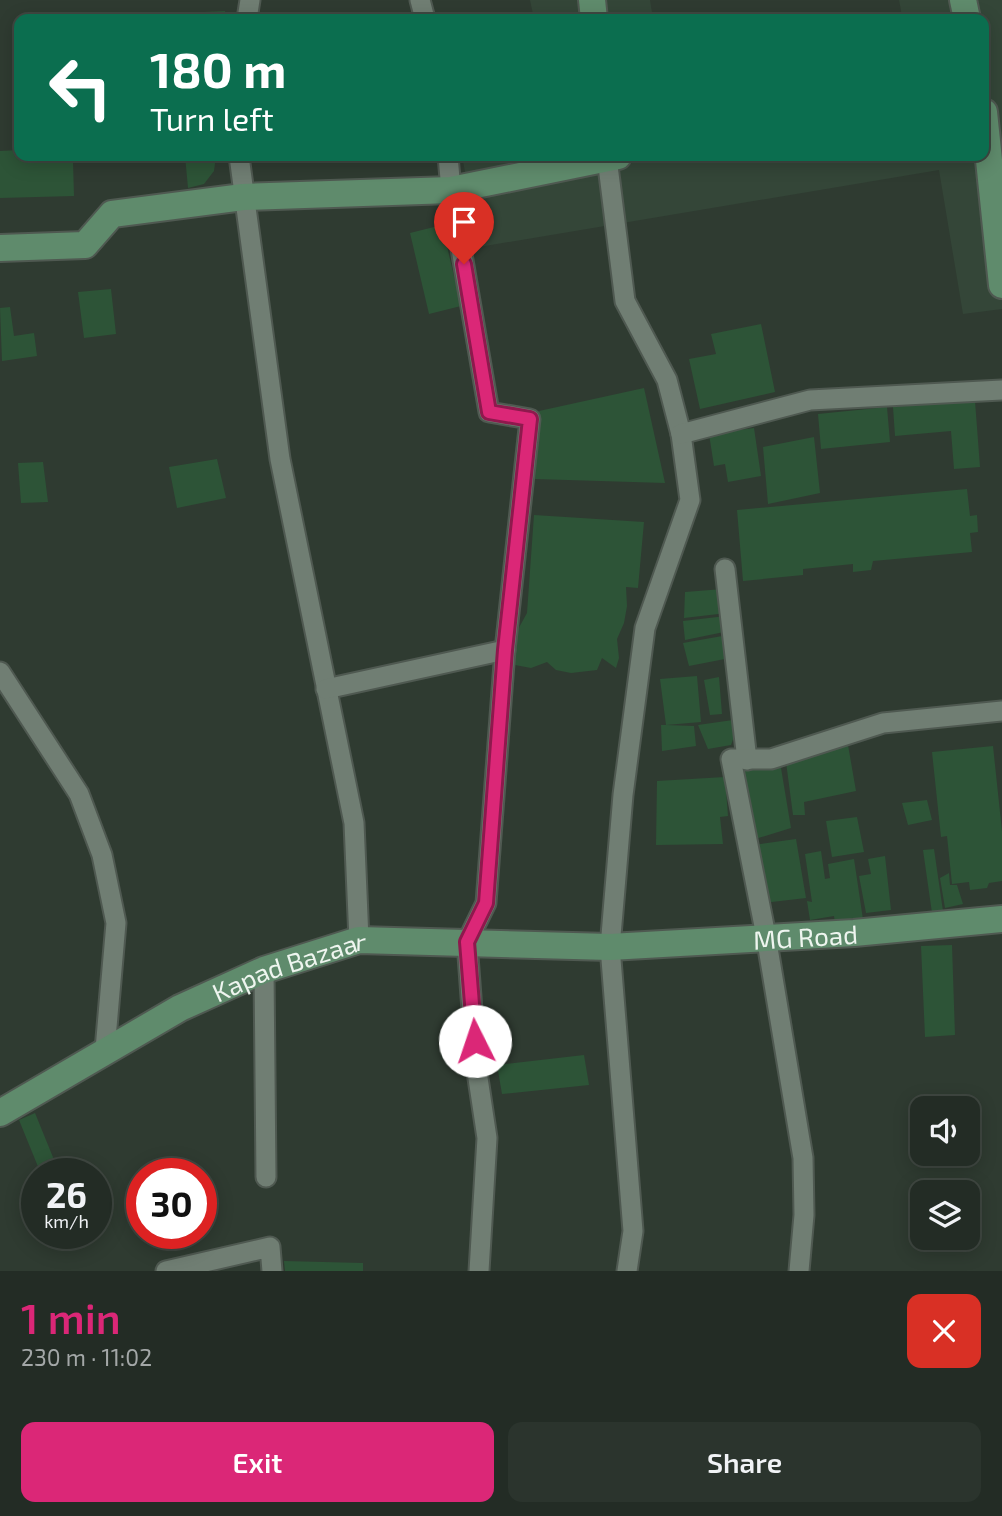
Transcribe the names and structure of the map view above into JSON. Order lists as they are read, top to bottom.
{
  "streets": {
    "street": ["MG Road", "Kapad Bazaar"]
  },
  "crossings": [
    ["MG Road", "Kapad Bazaar"]
  ],
  "page": {
    "turn": ["180 m", "Turn left"],
    "speed": "26 km/h",
    "limit": "30",
    "heading": ["1 min", "230 m · 11:02"],
    "buttons": ["Exit", "Share"]
  }
}
